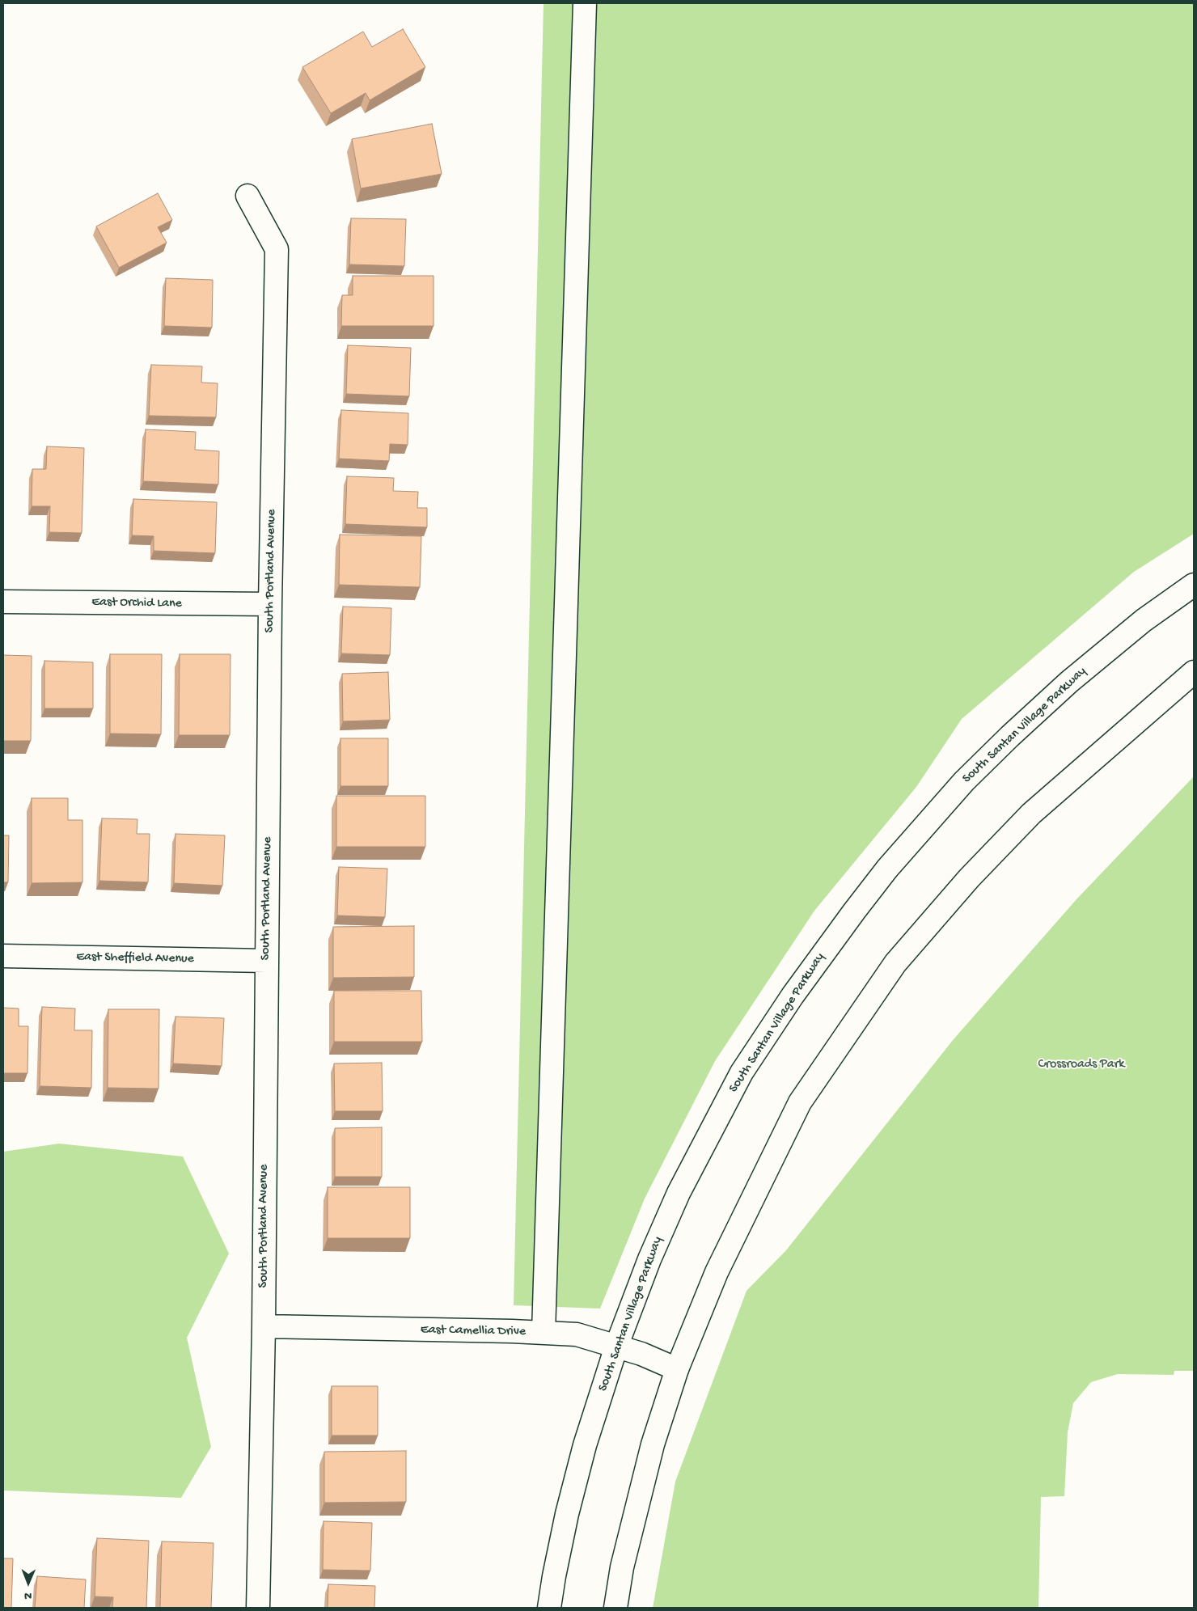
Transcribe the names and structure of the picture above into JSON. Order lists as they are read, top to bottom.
{
  "streets": {
    "street": [
      "South Portland Avenue",
      "East Orchid Lane",
      "South Santan Village Parkway",
      "East Sheffield Avenue",
      "East Camellia Drive"
    ]
  },
  "crossings": [
    ["South Portland Avenue", "East Orchid Lane"],
    ["South Portland Avenue", "East Sheffield Avenue"],
    ["South Portland Avenue", "East Camellia Drive"],
    ["South Santan Village Parkway", "East Camellia Drive"]
  ],
  "parks": ["Crossroads Park"],
  "north": "bottom"
}
